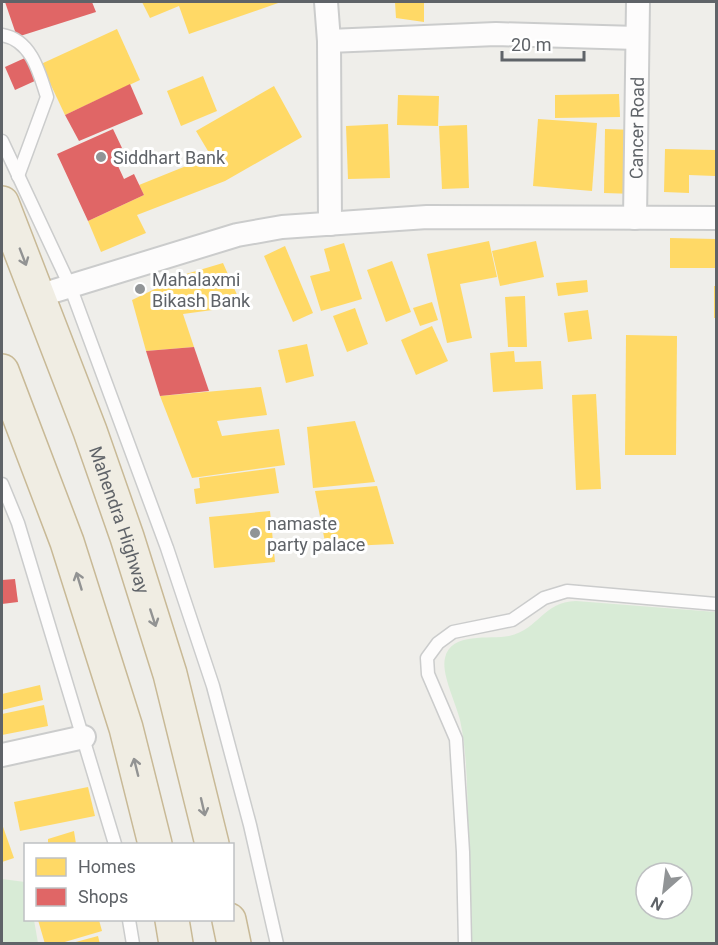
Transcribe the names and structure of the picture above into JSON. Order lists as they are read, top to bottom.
{
  "streets": {
    "highway": ["Mahendra Highway"],
    "street": ["Cancer Road"]
  },
  "places": ["Siddhart Bank", "Mahalaxmi Bikash Bank", "namaste party palace"],
  "legend": ["Homes", "Shops"],
  "scale_bar": "20 m",
  "north": "bottom left"
}
